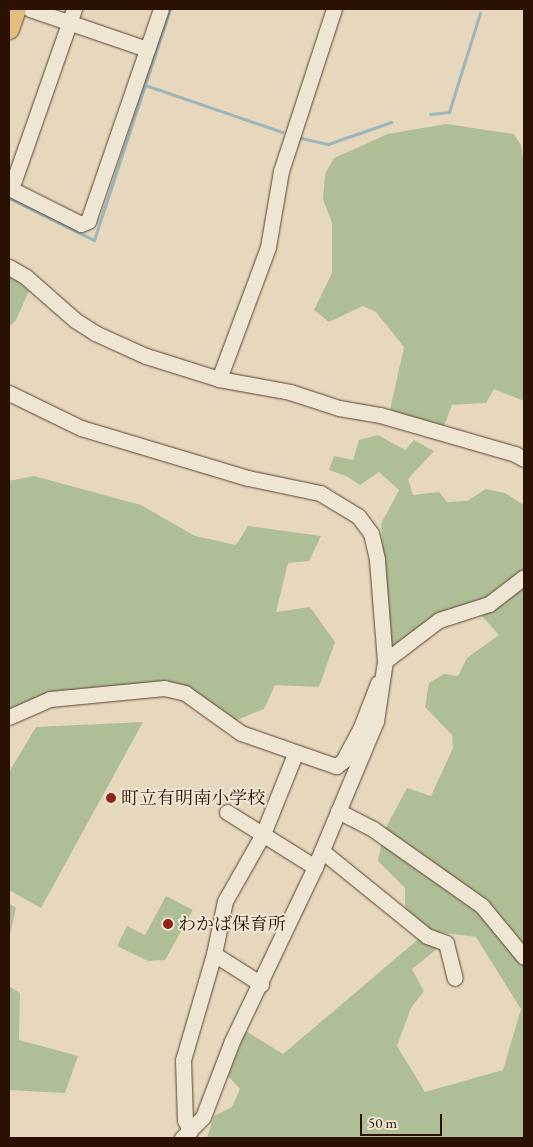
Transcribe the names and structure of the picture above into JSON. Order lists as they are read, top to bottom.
{
  "places": ["町立有明南小学校", "わかば保育所"],
  "scale_bar": "50 m"
}
